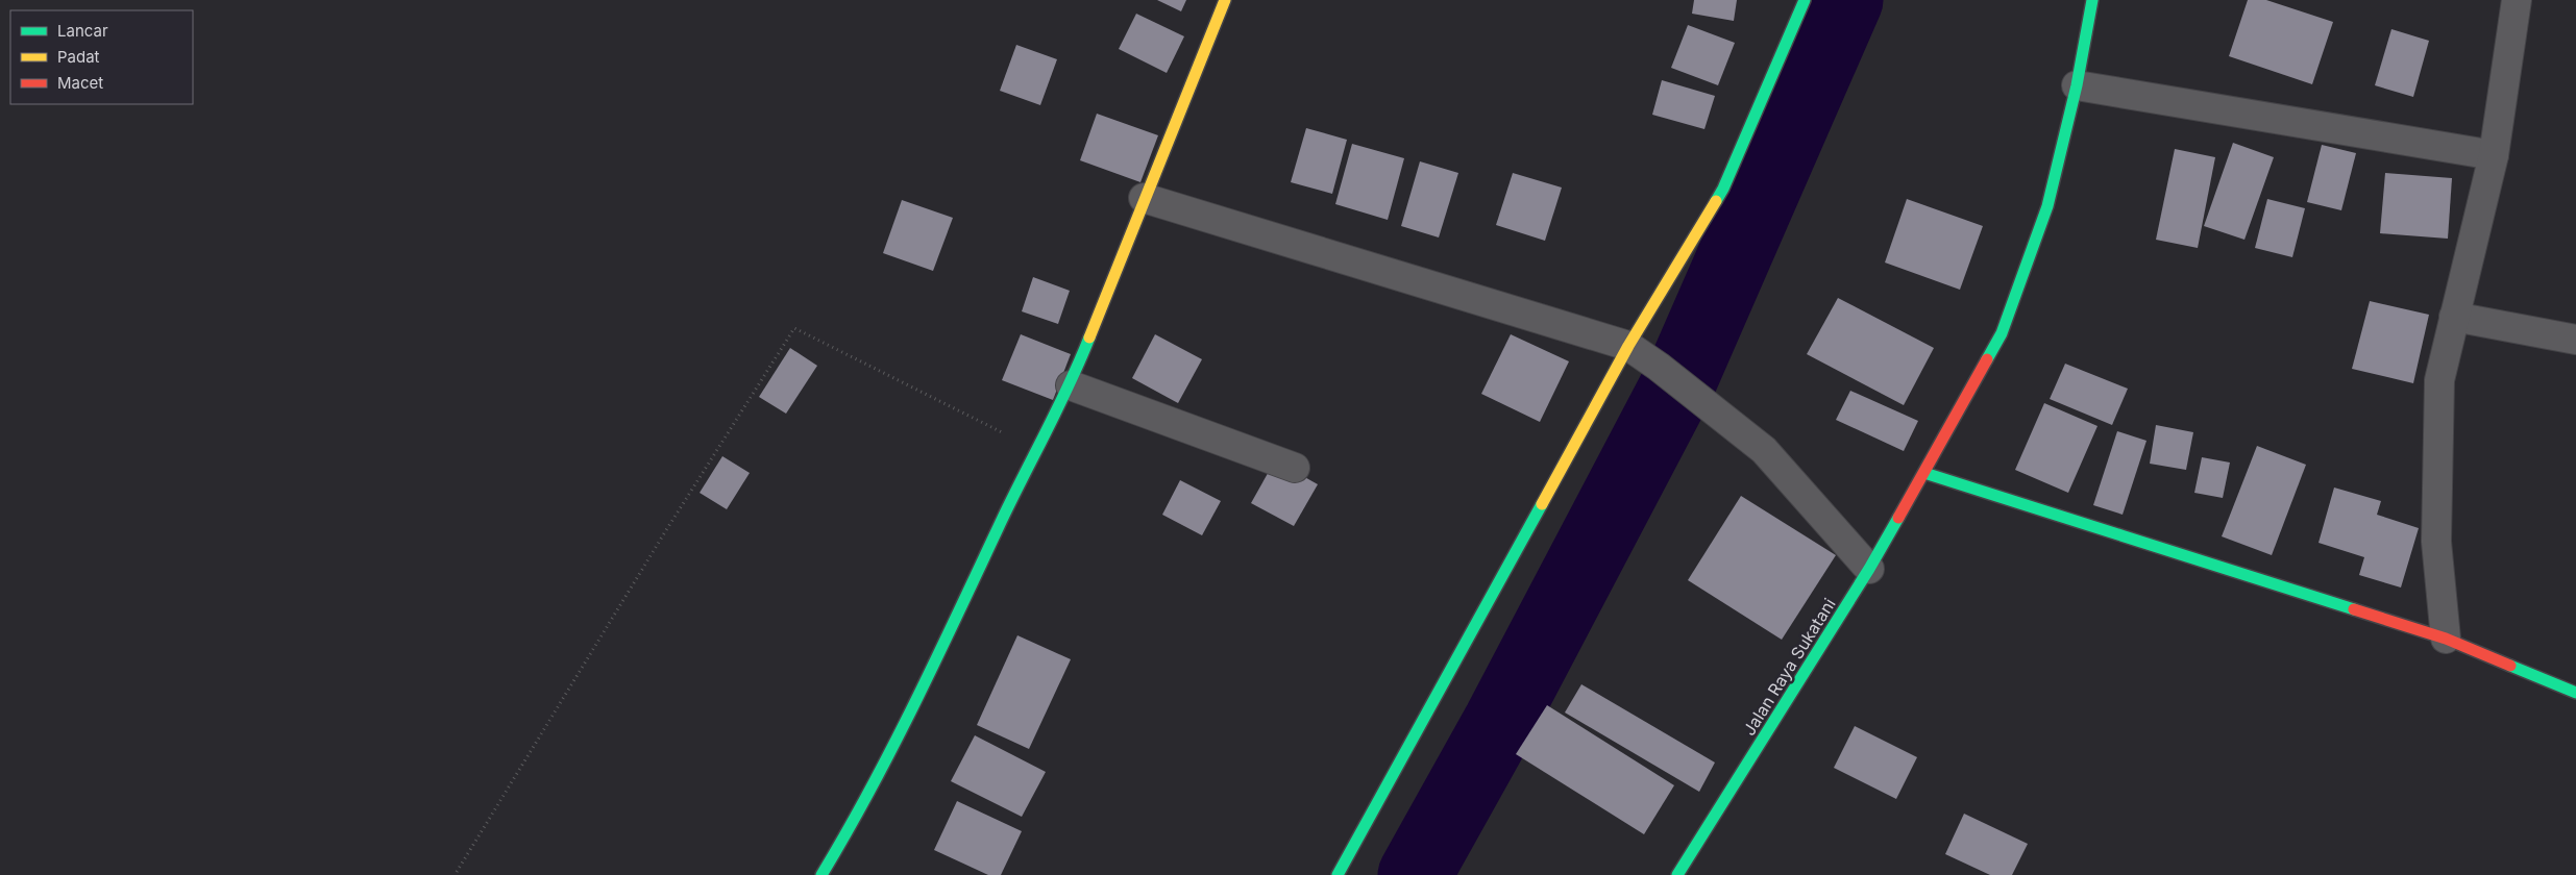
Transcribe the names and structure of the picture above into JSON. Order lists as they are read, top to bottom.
{
  "streets": {
    "street": ["Jalan Raya Sukatani"]
  },
  "legend": ["Lancar", "Padat", "Macet"]
}
